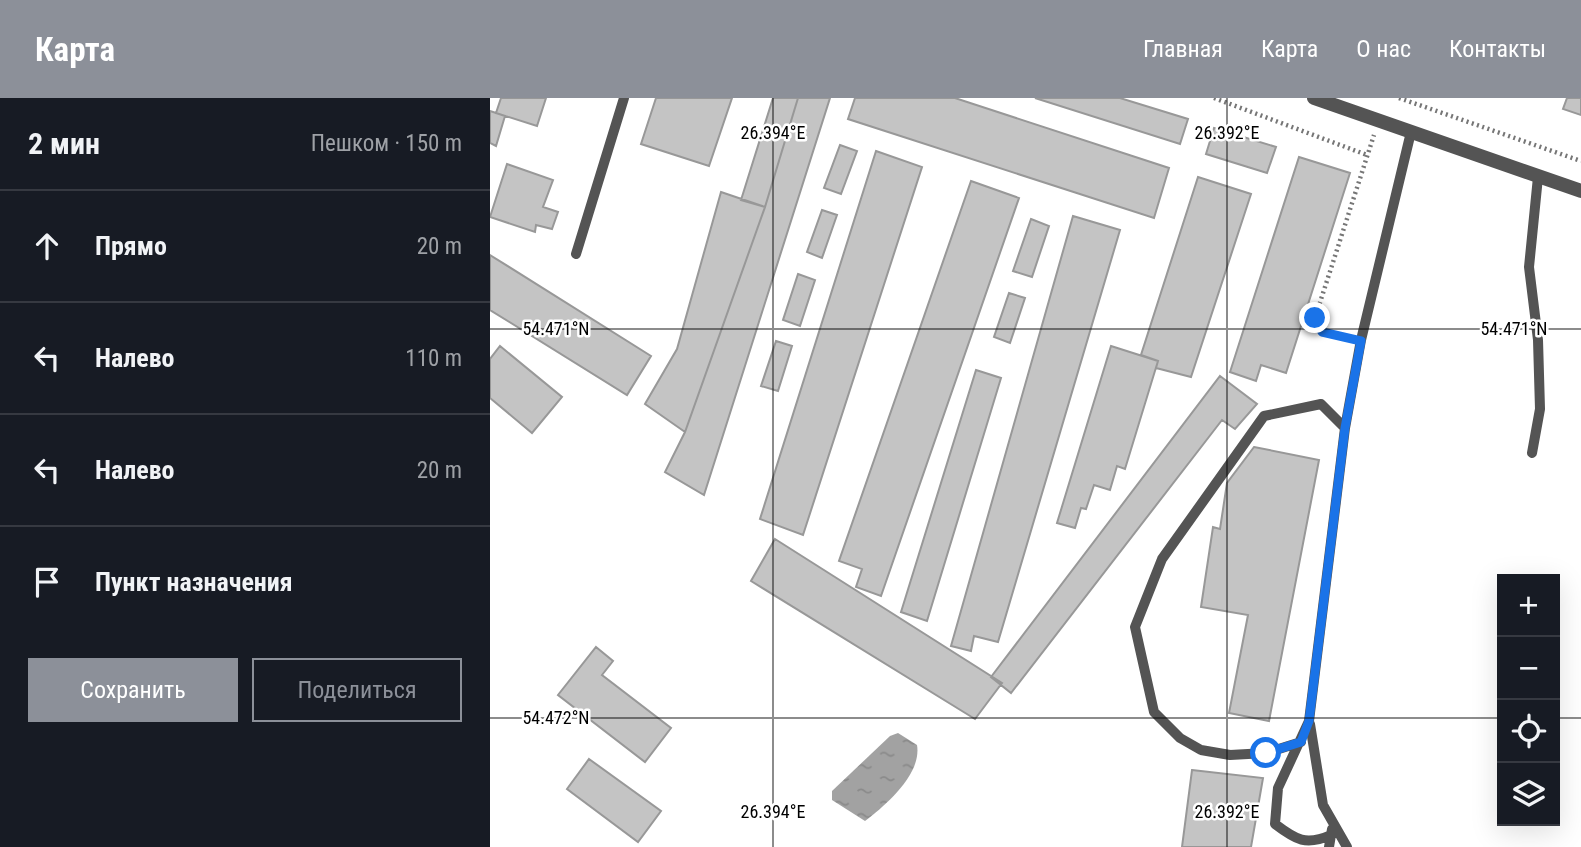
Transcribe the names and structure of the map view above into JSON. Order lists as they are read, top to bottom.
{
  "page": {
    "header": "Карта",
    "nav": [
      "Главная",
      "Карта",
      "О нас",
      "Контакты"
    ],
    "heading": ["2 мин", "Пешком · 150 m"],
    "list": [
      ["Прямо", "20 m"],
      ["Налево", "110 m"],
      ["Налево", "20 m"],
      "Пункт назначения"
    ],
    "map_buttons": ["+", "−"],
    "buttons": ["Сохранить", "Поделиться"]
  },
  "coordinates": [
    "26.394°E",
    "26.392°E",
    "54.471°N",
    "54.472°N"
  ]
}
